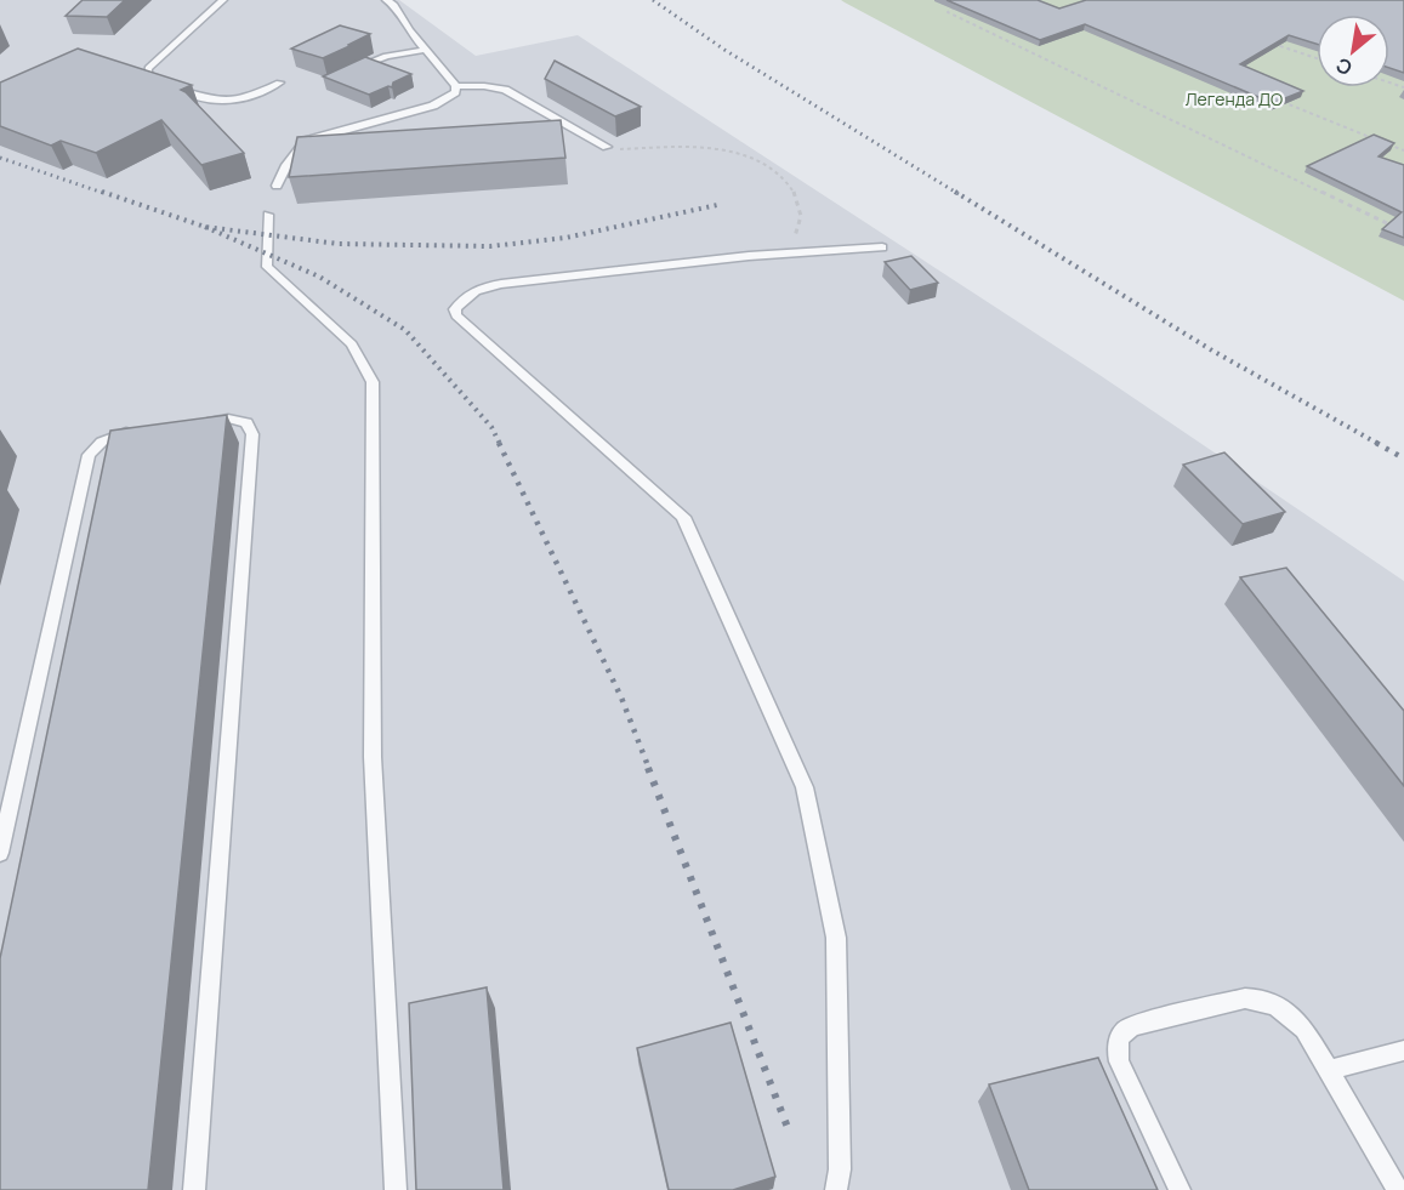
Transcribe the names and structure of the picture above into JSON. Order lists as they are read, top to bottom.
{
  "parks": ["Легенда ДО"],
  "north": "bottom left"
}
